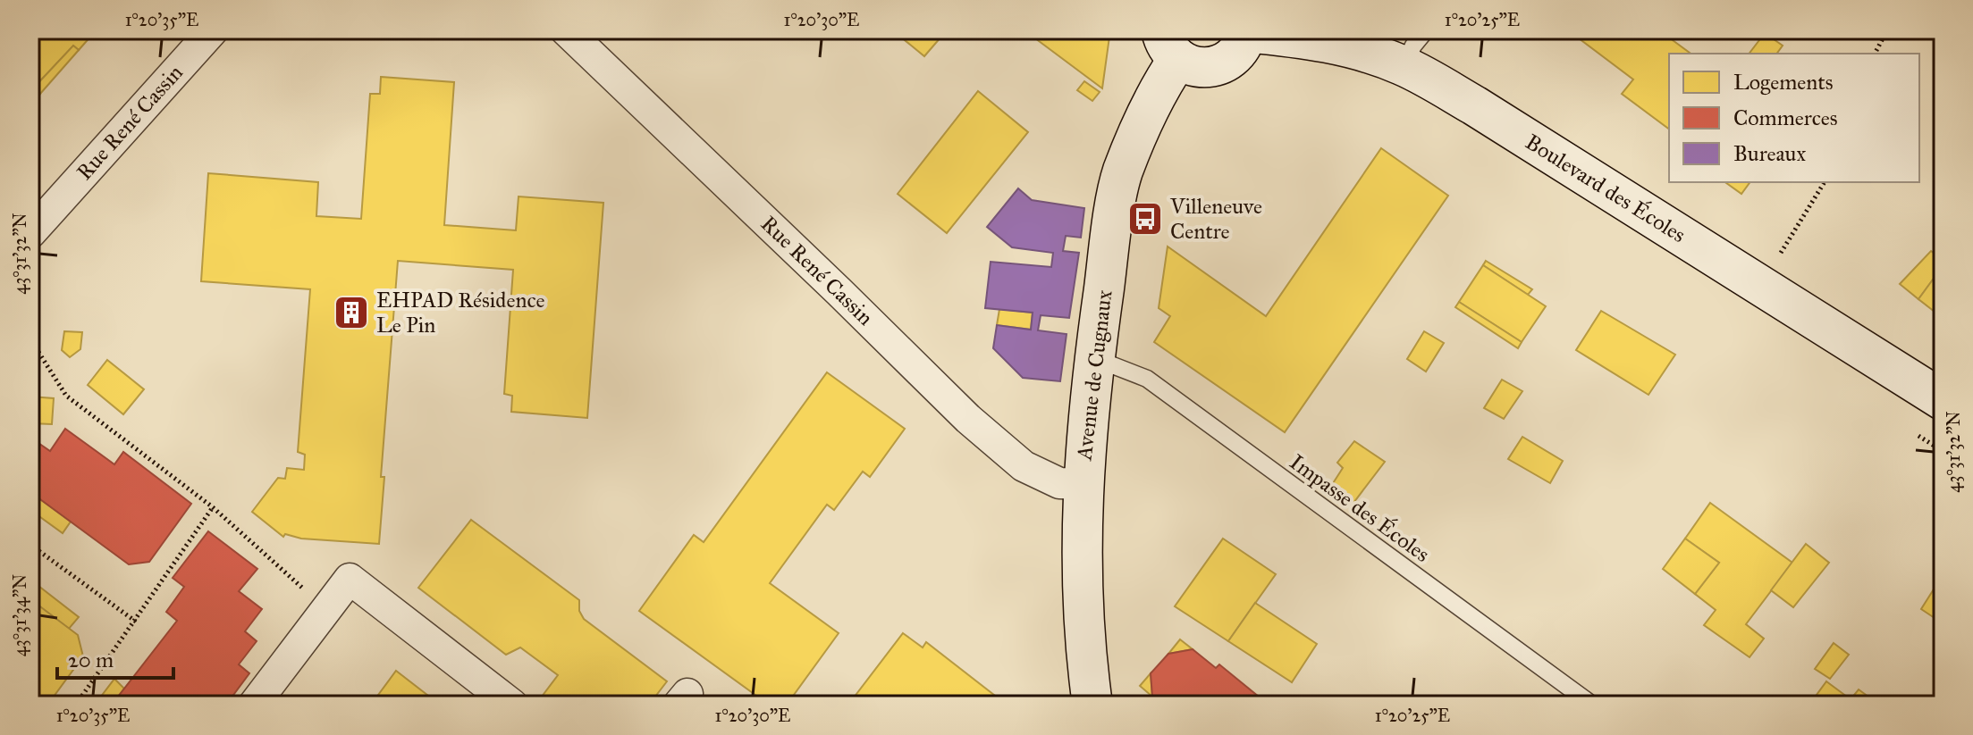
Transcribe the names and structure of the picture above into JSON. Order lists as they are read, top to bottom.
{
  "streets": {
    "street": ["Rue René Cassin", "Boulevard des Écoles", "Avenue de Cugnaux"],
    "lane": ["Impasse des Écoles"]
  },
  "crossings": [
    ["Rue René Cassin", "Avenue de Cugnaux"],
    ["Avenue de Cugnaux", "Impasse des Écoles"]
  ],
  "places": {
    "bus stop": ["Villeneuve Centre"],
    "building": ["EHPAD Résidence Le Pin"]
  },
  "legend": ["Logements", "Commerces", "Bureaux"],
  "scale_bar": "20 m",
  "coordinates": [
    "1°20'35\"E",
    "1°20'30\"E",
    "1°20'25\"E",
    "43°31'32\"N",
    "43°31'34\"N"
  ]
}
